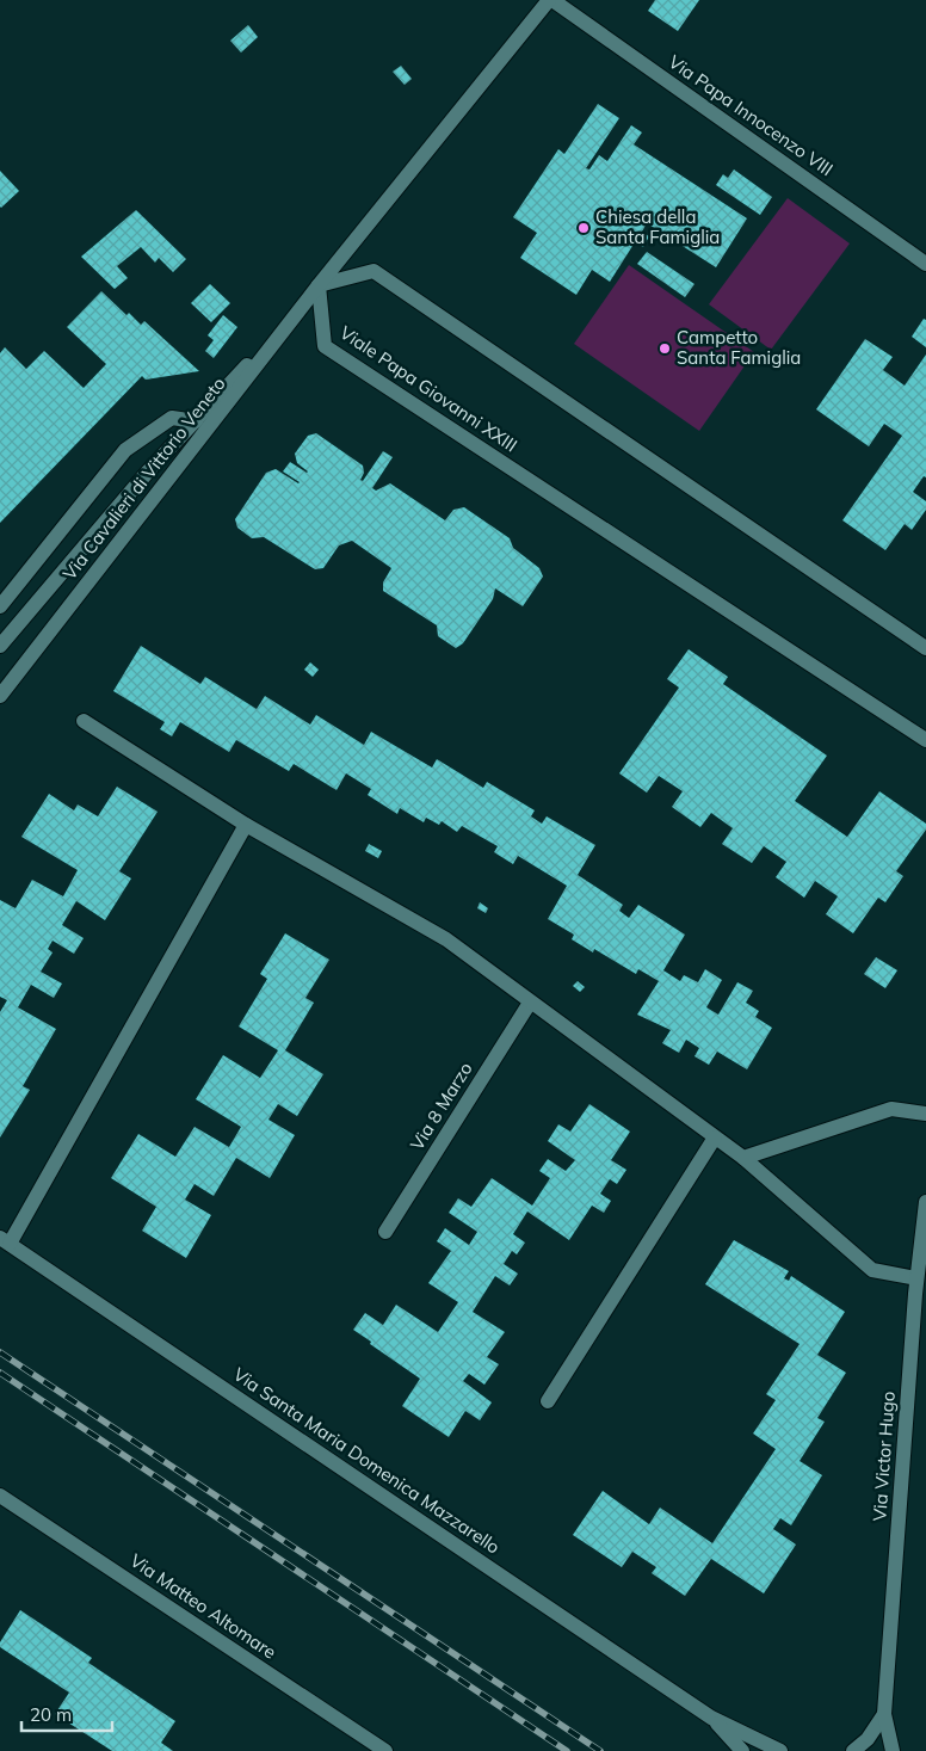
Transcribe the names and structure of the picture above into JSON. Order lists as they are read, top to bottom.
{
  "streets": {
    "street": [
      "Via Papa Innocenzo VIII",
      "Viale Papa Giovanni XXIII",
      "Via Cavalieri di Vittorio Veneto",
      "Via 8 Marzo",
      "Via Victor Hugo",
      "Via Santa Maria Domenica Mazzarello",
      "Via Matteo Altomare"
    ]
  },
  "crossings": [
    ["Via Papa Innocenzo VIII", "Via Cavalieri di Vittorio Veneto"],
    ["Viale Papa Giovanni XXIII", "Via Cavalieri di Vittorio Veneto"]
  ],
  "places": ["Chiesa della Santa Famiglia", "Campetto Santa Famiglia"],
  "scale_bar": "20 m"
}
